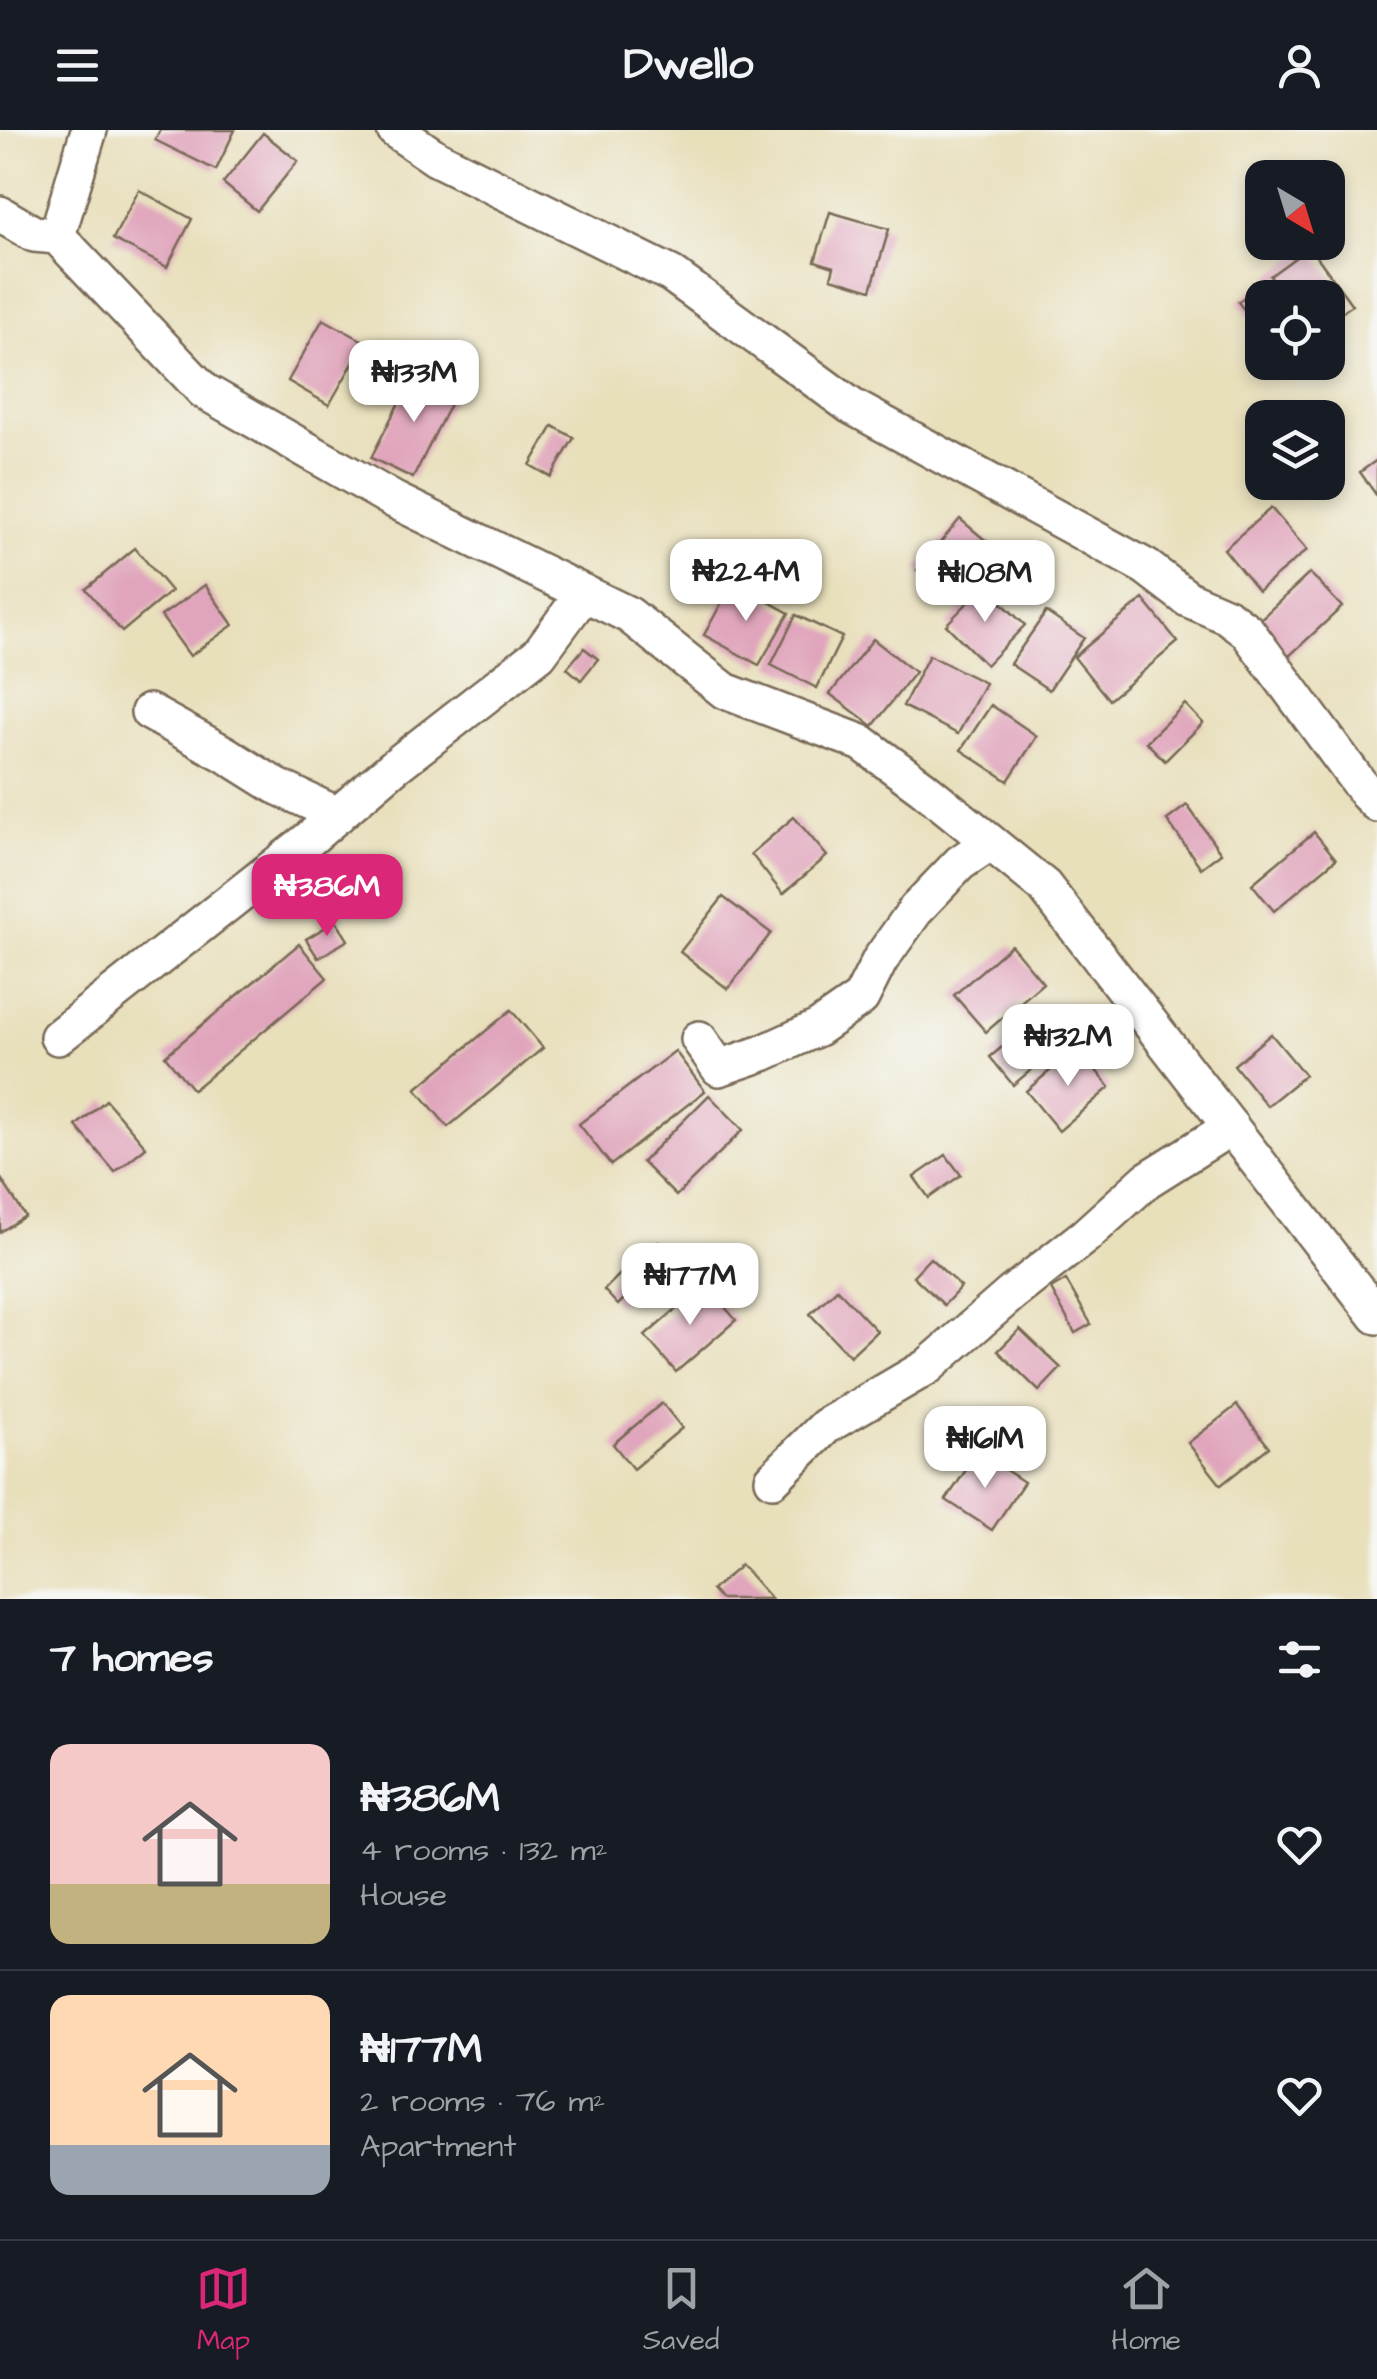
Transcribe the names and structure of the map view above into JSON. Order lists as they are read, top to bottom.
{
  "north": "bottom right",
  "page": {
    "header": "Dwello",
    "price": [
      "₦133M",
      "₦224M",
      "₦108M",
      "₦386M",
      "₦132M",
      "₦177M",
      "₦161M"
    ],
    "heading": "7 homes",
    "list": [
      {
        "name": "₦386M",
        "note": "4 rooms · 132 m² · House"
      },
      {
        "name": "₦177M",
        "note": "2 rooms · 76 m² · Apartment"
      }
    ],
    "tabs": ["Map", "Saved", "Home"]
  }
}
